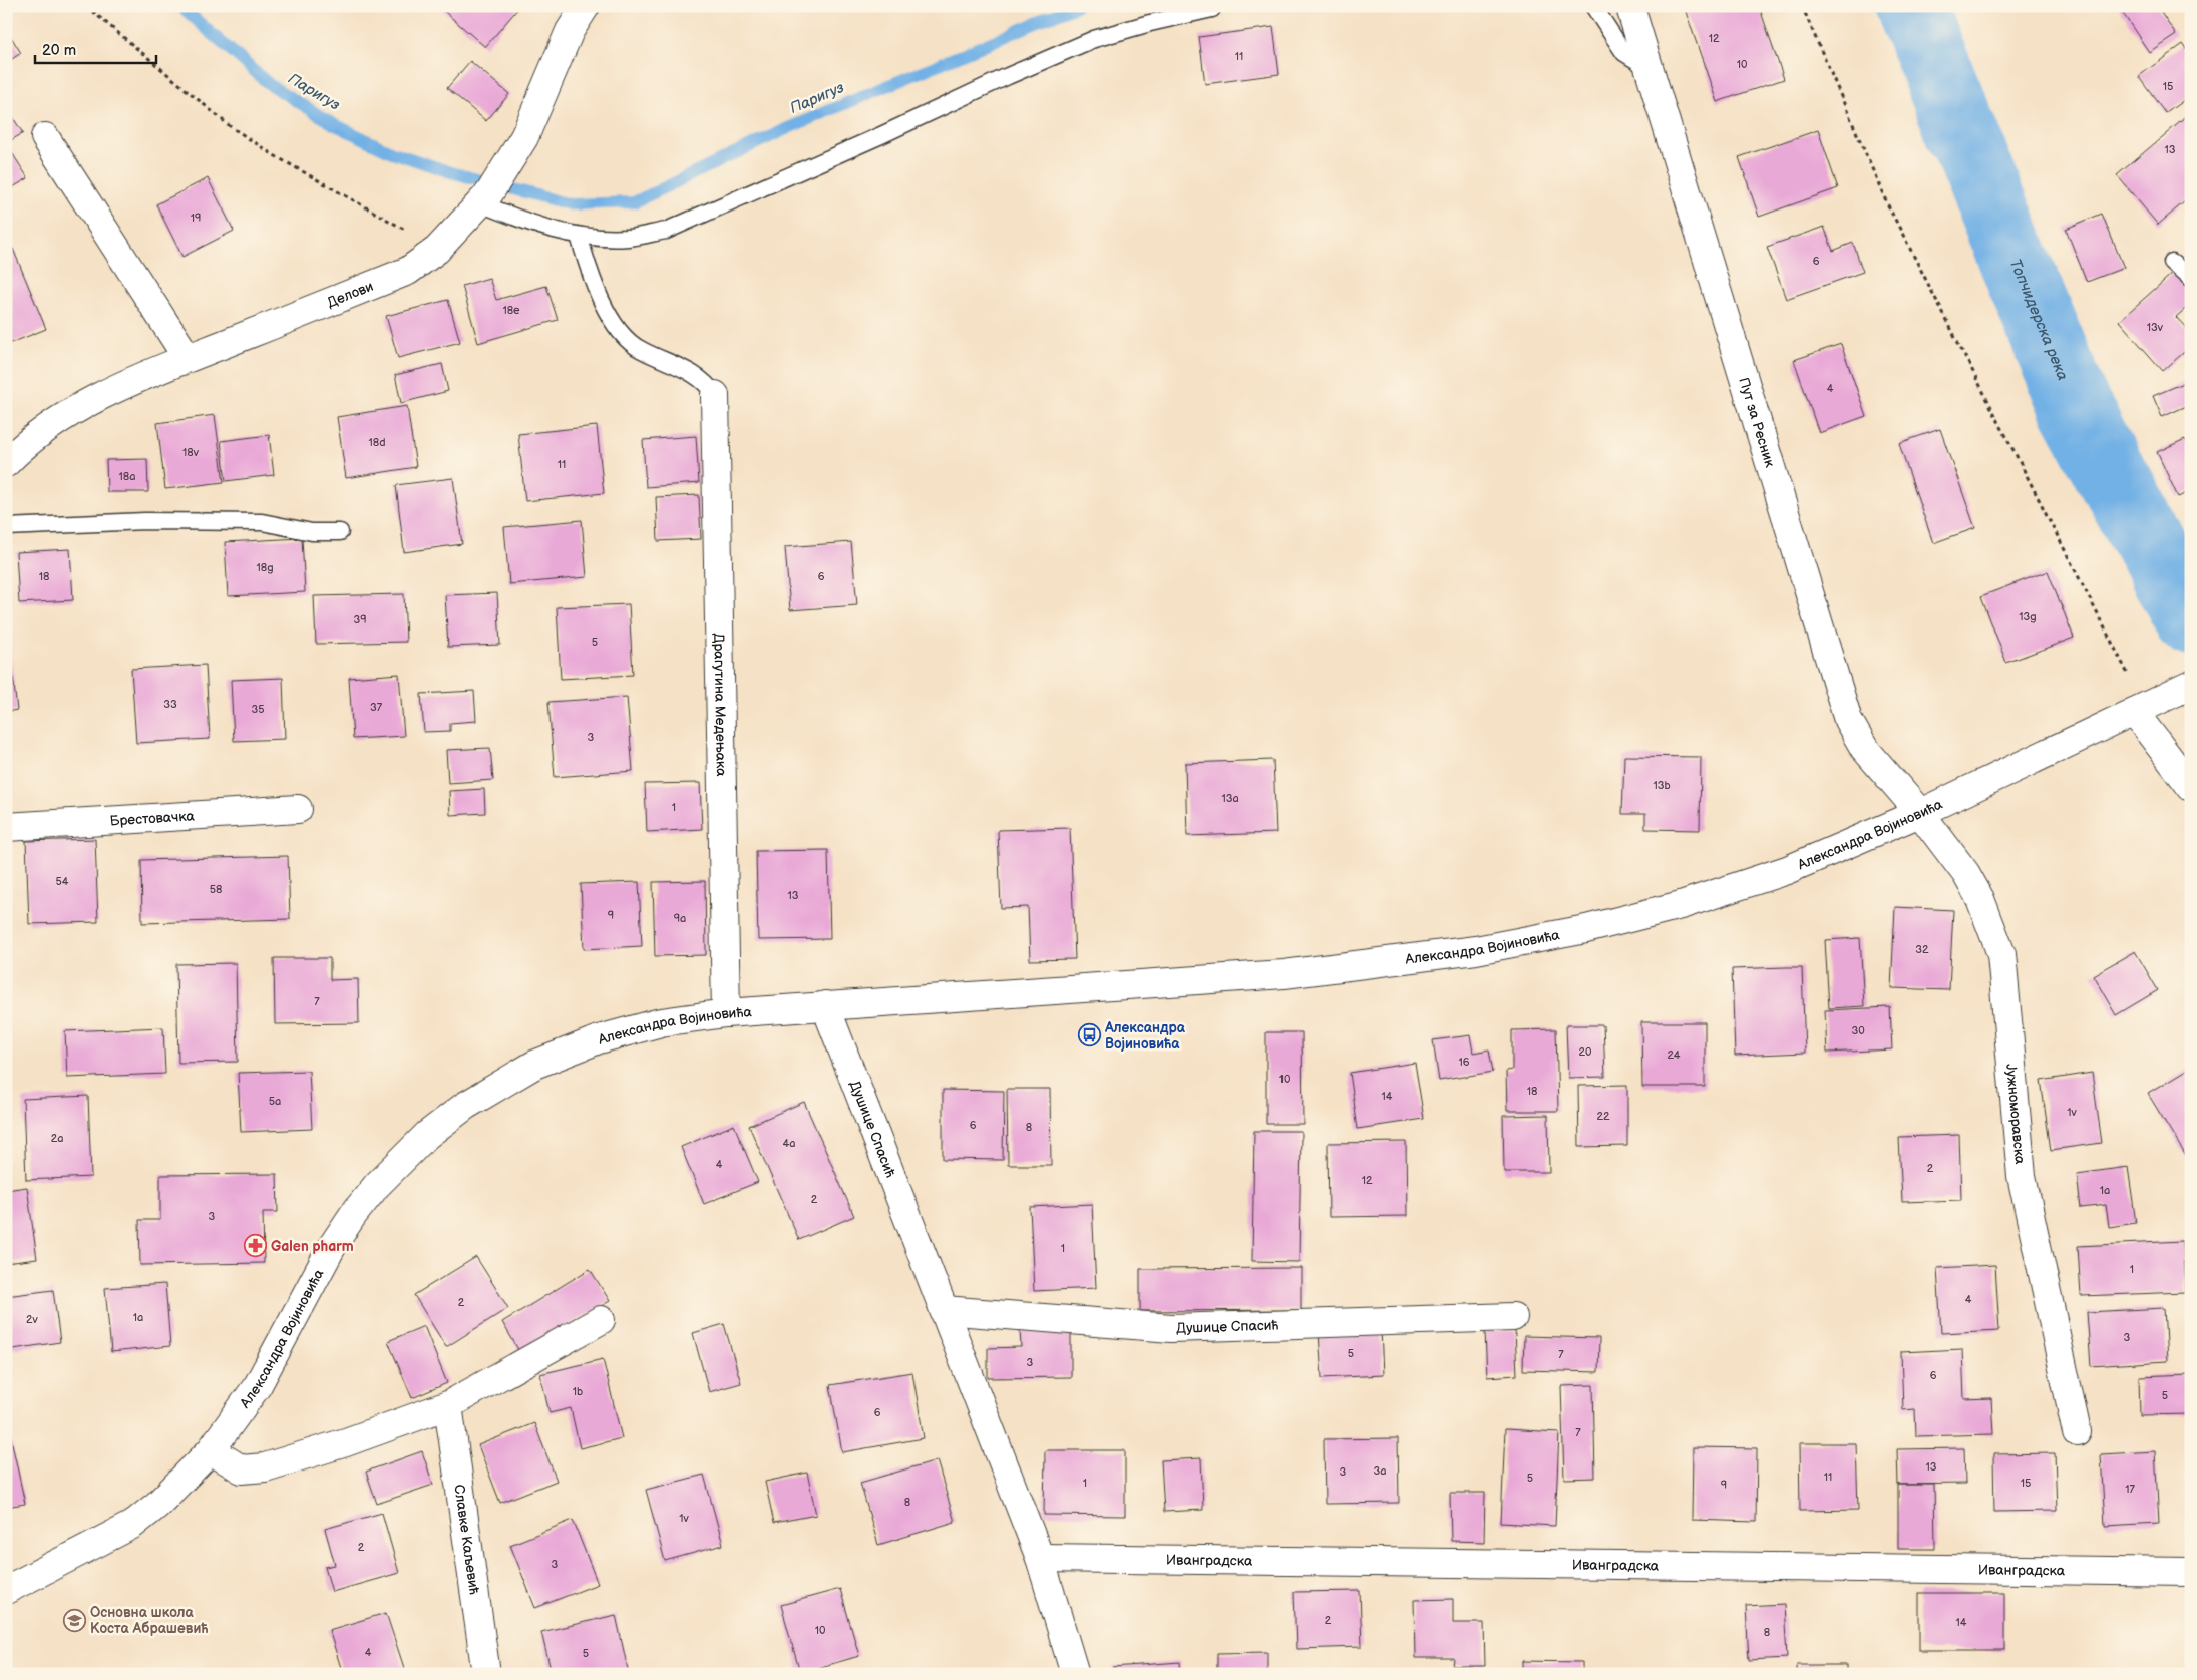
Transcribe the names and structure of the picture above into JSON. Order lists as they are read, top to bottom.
{
  "streets": {
    "street": [
      "Делови",
      "Пут за Ресник",
      "Драгутина Медењака",
      "Брестовачка",
      "Александра Војиновића",
      "Јужноморавска",
      "Душице Спасић",
      "Славке Каљевић",
      "Иванградска"
    ]
  },
  "crossings": [
    ["Пут за Ресник", "Александра Војиновића"],
    ["Пут за Ресник", "Јужноморавска"],
    ["Драгутина Медењака", "Александра Војиновића"],
    ["Александра Војиновића", "Јужноморавска"],
    ["Александра Војиновића", "Душице Спасић"],
    ["Душице Спасић", "Иванградска"]
  ],
  "water": ["Паригуз", "Топчидерска река"],
  "places": {
    "bus stop": ["Александра Војиновића"],
    "pharmacy": ["Galen pharm"],
    "school or university": ["Основна школа Коста Абрашевић"]
  },
  "house_numbers": [
    "12",
    "11",
    "10",
    "15",
    "13",
    "19",
    "6",
    "18e",
    "13v",
    "4",
    "18d",
    "18v",
    "11",
    "18a",
    "18g",
    "18",
    "6",
    "13g",
    "39",
    "5",
    "33",
    "37",
    "35",
    "3",
    "13b",
    "13a",
    "1",
    "54",
    "58",
    "13",
    "9",
    "9a",
    "32",
    "7",
    "30",
    "20",
    "24",
    "16",
    "10",
    "18",
    "14",
    "5a",
    "1v",
    "22",
    "6",
    "8",
    "2a",
    "4a",
    "4",
    "2",
    "12",
    "1a",
    "2",
    "3",
    "1",
    "1",
    "4",
    "2",
    "1a",
    "2v",
    "3",
    "5",
    "7",
    "3",
    "6",
    "1b",
    "5",
    "6",
    "7",
    "13",
    "3a",
    "3",
    "11",
    "5",
    "1",
    "15",
    "9",
    "17",
    "8",
    "1v",
    "2",
    "3",
    "2",
    "14",
    "10",
    "8",
    "4",
    "5"
  ],
  "scale_bar": "20 m"
}
